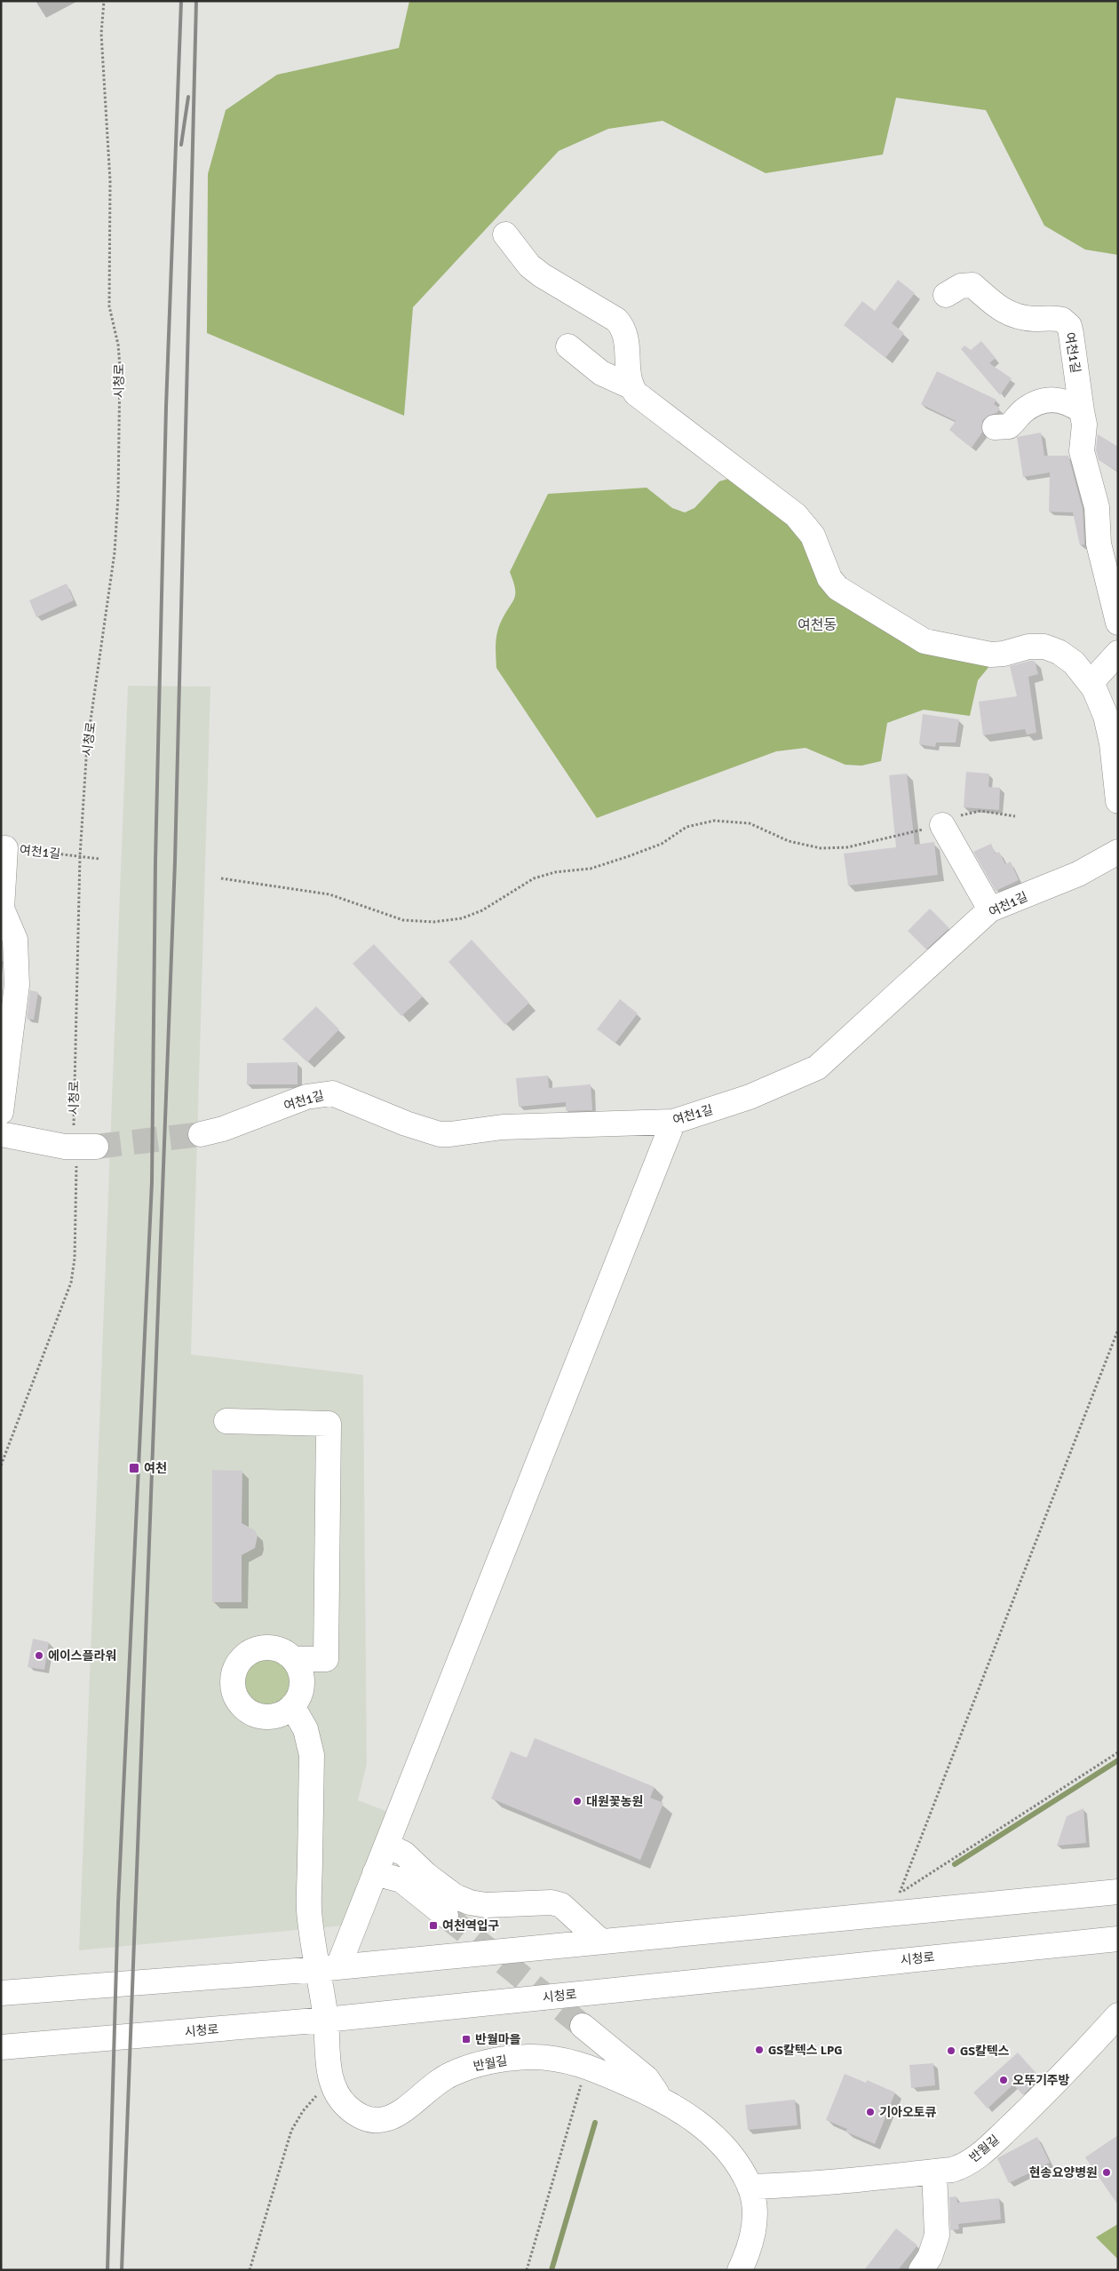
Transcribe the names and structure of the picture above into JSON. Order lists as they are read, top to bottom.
{
  "streets": {
    "street": ["여천1길", "시청로", "반월길"]
  },
  "crossings": [
    ["여천1길", "시청로"],
    ["시청로", "반월길"]
  ],
  "districts": ["여천동"],
  "places": {
    "transit": ["여천", "여천역입구", "반월마을"],
    "other": [
      "에이스플라워",
      "대원꽃농원",
      "GS칼텍스 LPG",
      "GS칼텍스",
      "오뚜기주방",
      "기아오토큐",
      "현송요양병원"
    ]
  }
}
